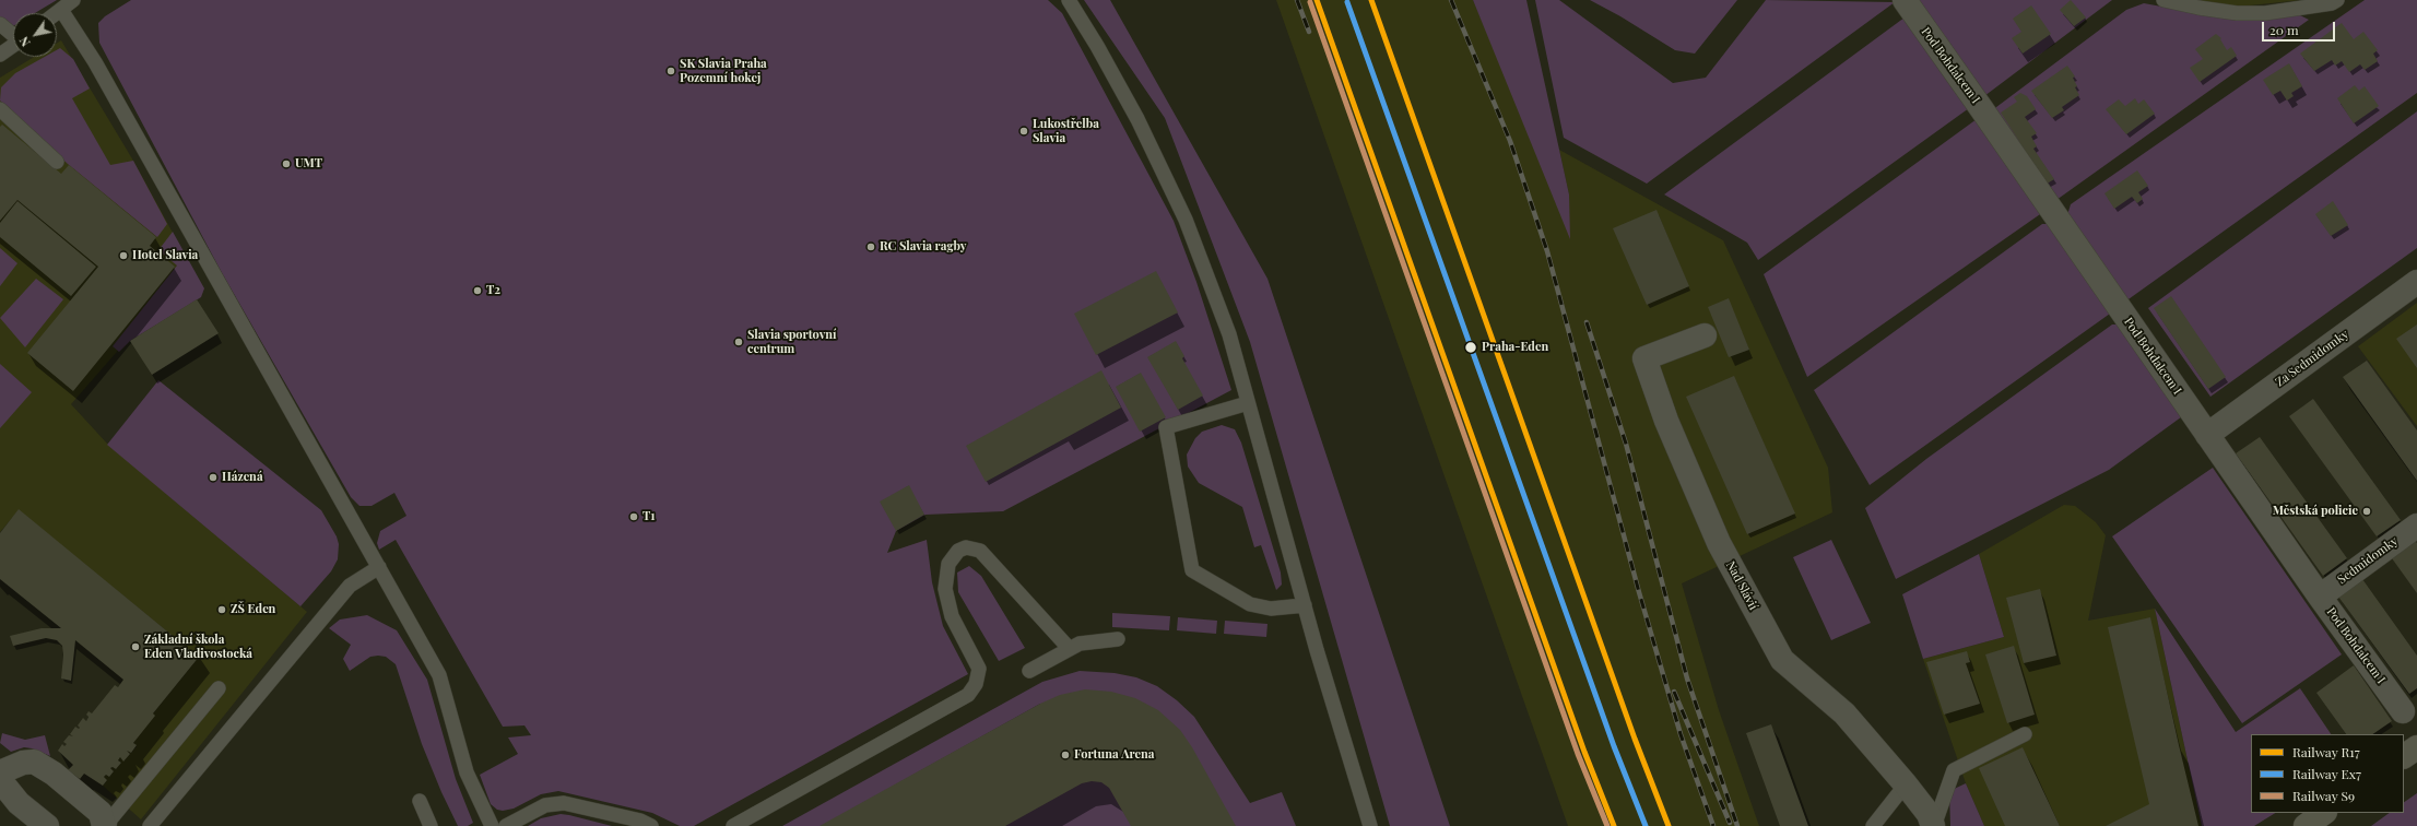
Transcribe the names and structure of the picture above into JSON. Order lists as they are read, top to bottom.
{
  "streets": {
    "street": [
      "Pod Bohdalcem I",
      "Za Sedmidomky",
      "Sedmidomky",
      "Nad Slávií"
    ]
  },
  "crossings": [
    ["Pod Bohdalcem I", "Za Sedmidomky"],
    ["Pod Bohdalcem I", "Sedmidomky"]
  ],
  "places": [
    "SK Slavia Praha Pozemní hokej",
    "Lukostřelba Slavia",
    "UMT",
    "RC Slavia ragby",
    "Hotel Slavia",
    "T2",
    "Slavia sportovní centrum",
    "Praha-Eden",
    "Házená",
    "Městská policie",
    "T1",
    "ZŠ Eden",
    "Základní škola Eden Vladivostocká",
    "Fortuna Arena"
  ],
  "lines": ["rail line R17", "rail line Ex7", "rail line S9"],
  "legend": ["Railway R17", "Railway Ex7", "Railway S9"],
  "scale_bar": "20 m",
  "north": "bottom left"
}
